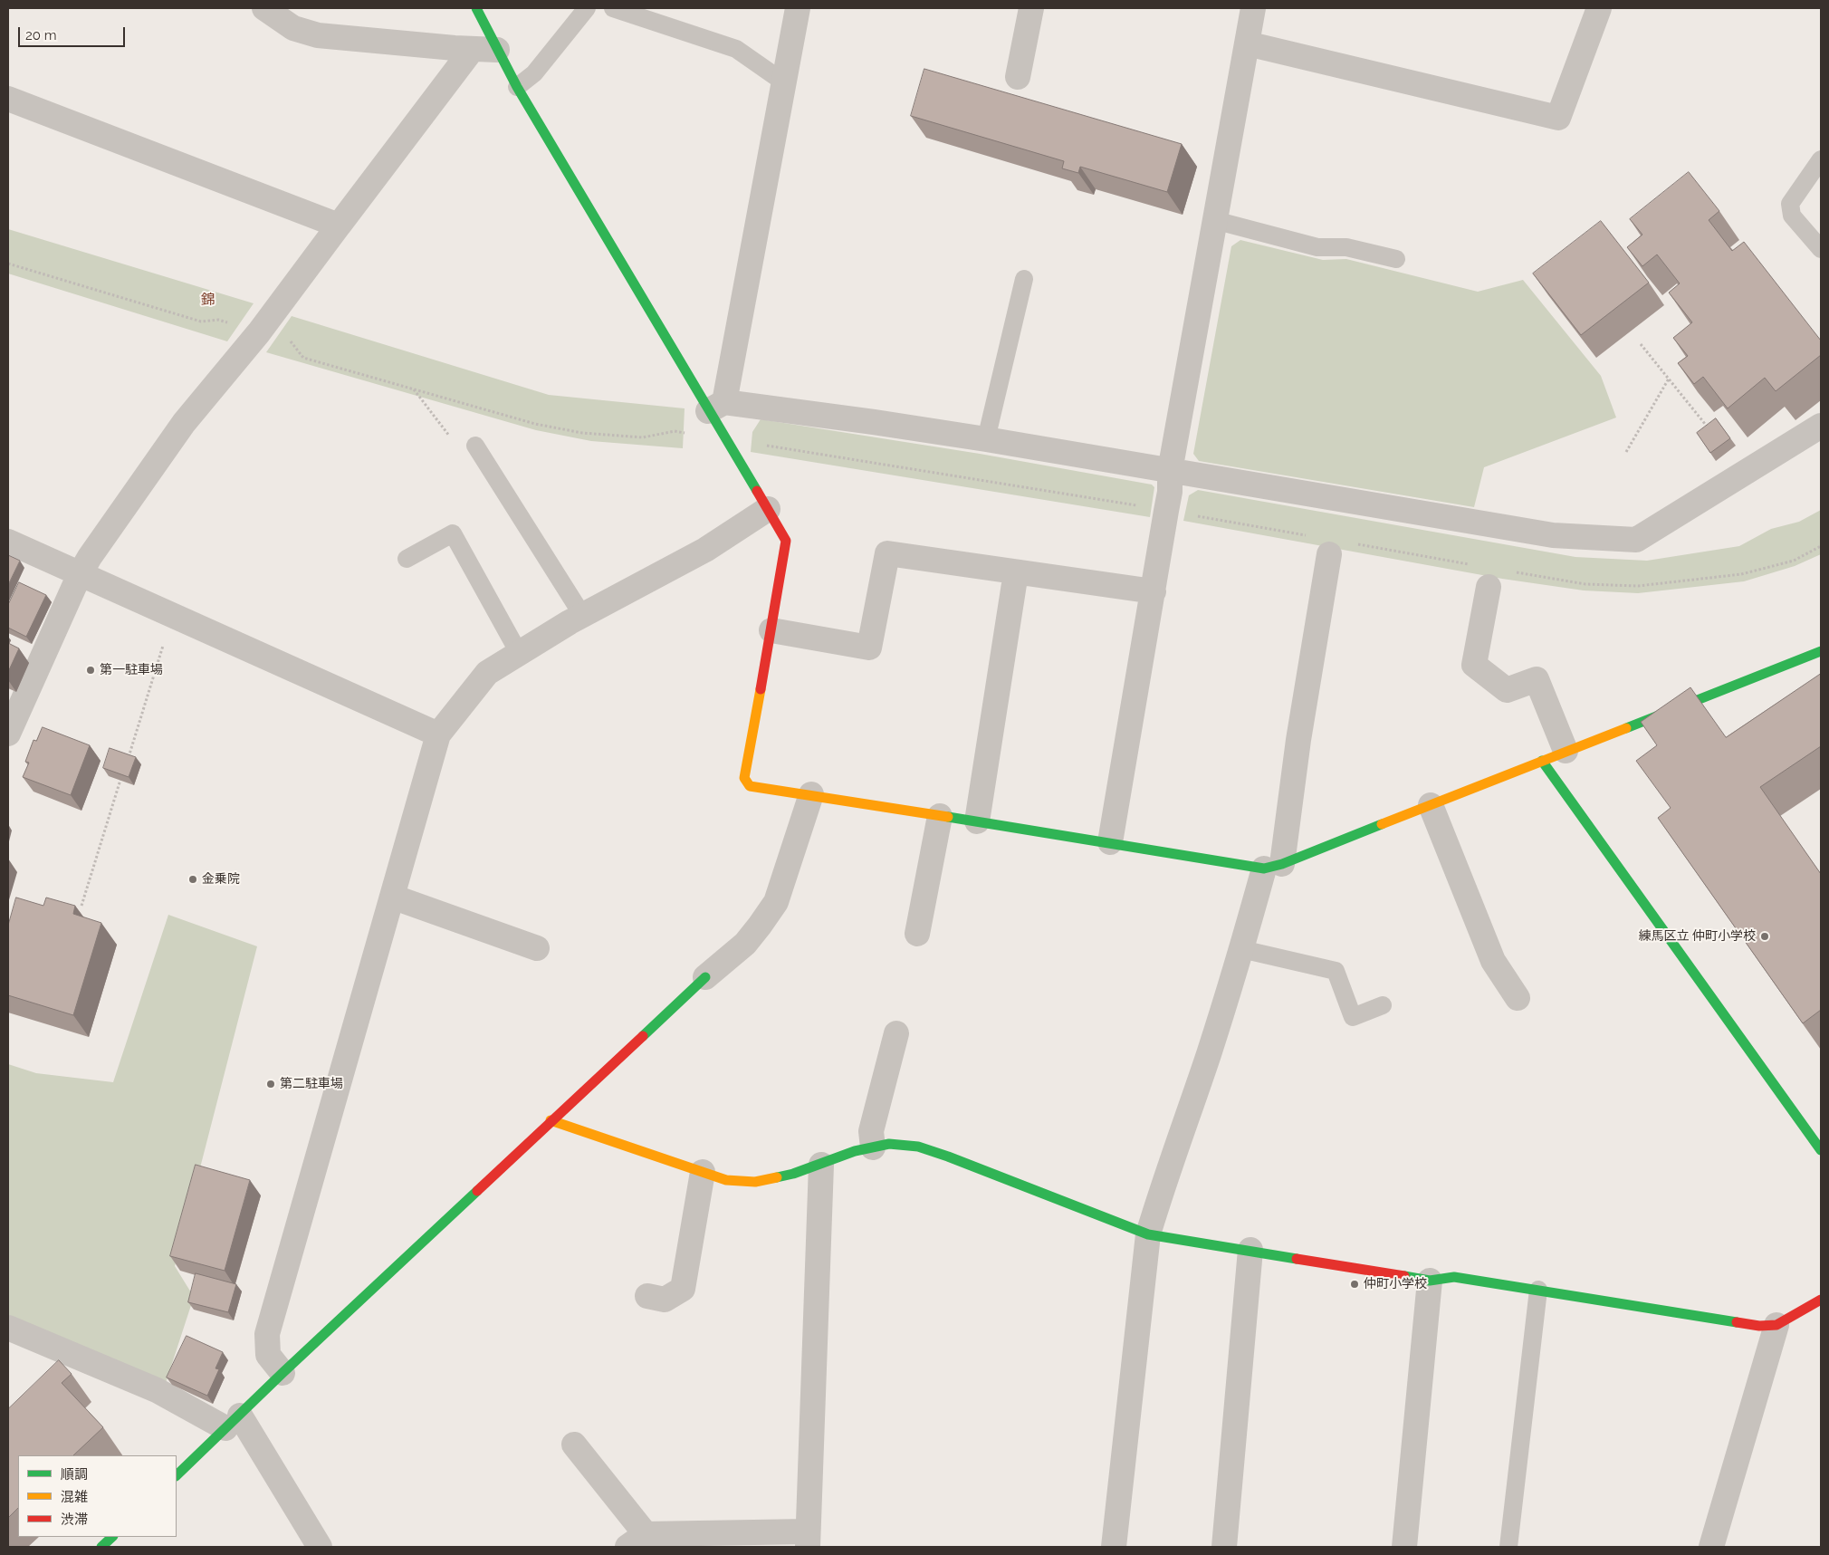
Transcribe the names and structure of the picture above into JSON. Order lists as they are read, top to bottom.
{
  "districts": ["錦"],
  "places": [
    "第一駐車場",
    "金乗院",
    "練馬区立 仲町小学校",
    "第二駐車場",
    "仲町小学校"
  ],
  "legend": ["順調", "混雑", "渋滞"],
  "scale_bar": "20 m"
}
